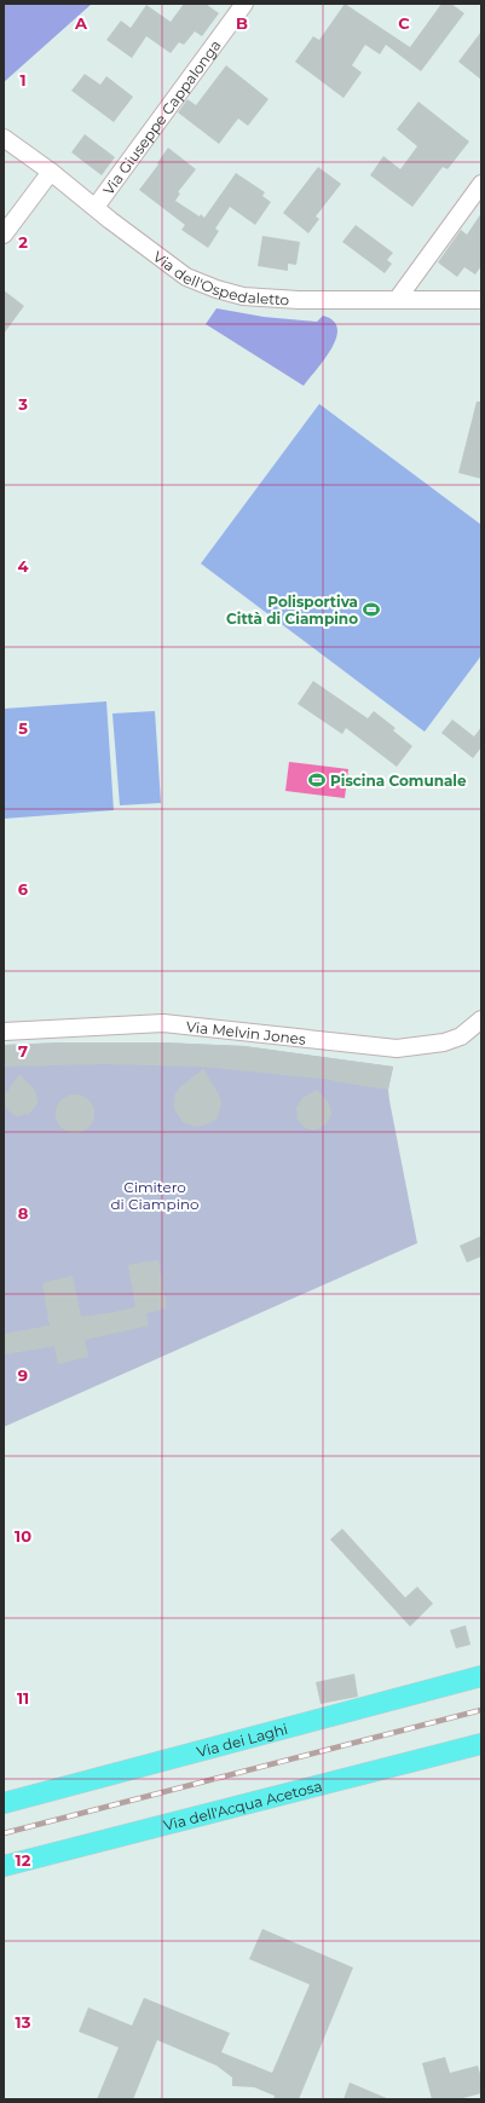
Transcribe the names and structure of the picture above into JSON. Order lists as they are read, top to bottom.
{
  "streets": {
    "main road": ["Via dei Laghi", "Via dell'Acqua Acetosa"],
    "street": ["Via Giuseppe Cappalonga", "Via dell'Ospedaletto", "Via Melvin Jones"]
  },
  "crossings": [
    ["Via Giuseppe Cappalonga", "Via dell'Ospedaletto"]
  ],
  "parks": ["Cimitero di Ciampino"],
  "places": {
    "sports": ["Polisportiva Città di Ciampino", "Piscina Comunale"]
  },
  "grid": {
    "columns": ["A", "B", "C"],
    "rows": [
      "1",
      "2",
      "3",
      "4",
      "5",
      "6",
      "7",
      "8",
      "9",
      "10",
      "11",
      "12",
      "13"
    ]
  }
}
